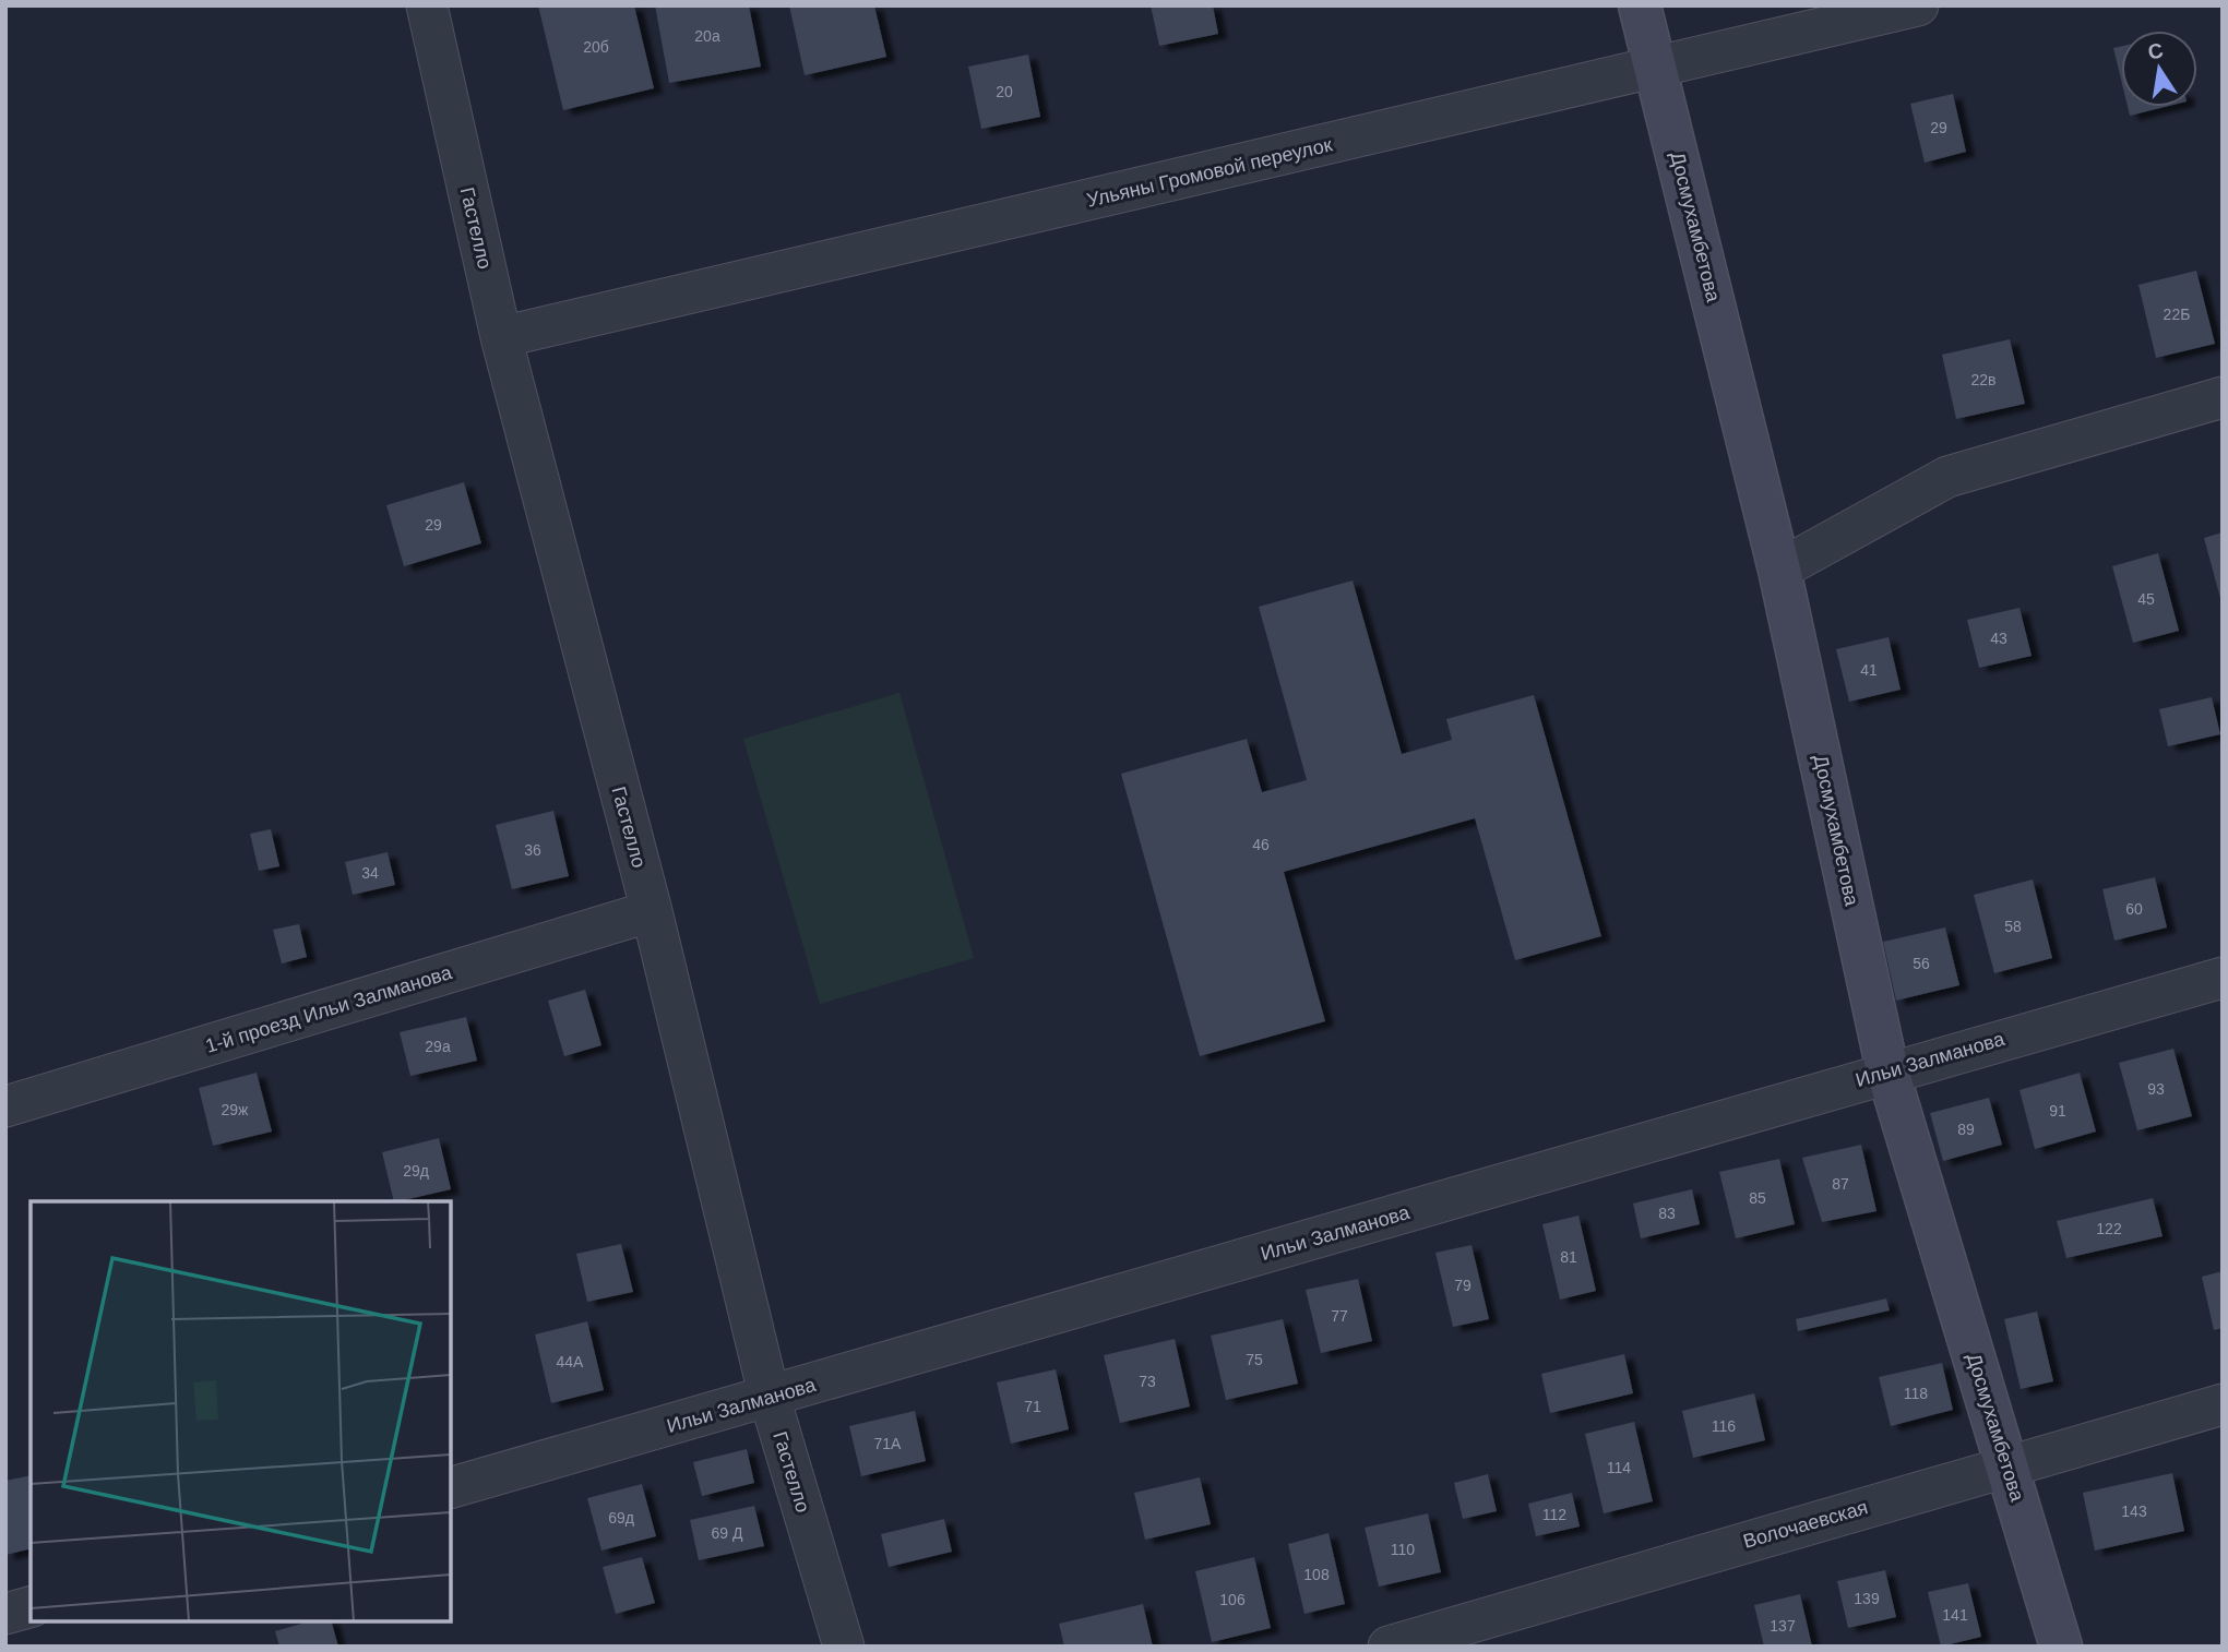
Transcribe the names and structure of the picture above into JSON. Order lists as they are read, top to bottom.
{
  "streets": {
    "street": [
      "Ульяны Громовой переулок",
      "Досмухамбетова",
      "Гастелло",
      "1-й проезд Ильи Залманова",
      "Ильи Залманова",
      "Волочаевская"
    ]
  },
  "crossings": [
    ["Ульяны Громовой переулок", "Досмухамбетова"],
    ["Ульяны Громовой переулок", "Гастелло"],
    ["Досмухамбетова", "Ильи Залманова"],
    ["Досмухамбетова", "Волочаевская"],
    ["Гастелло", "1-й проезд Ильи Залманова"],
    ["Гастелло", "Ильи Залманова"]
  ],
  "house_numbers": [
    "20а",
    "20б",
    "20",
    "29",
    "22Б",
    "22в",
    "29",
    "45",
    "43",
    "41",
    "46",
    "36",
    "34",
    "60",
    "58",
    "56",
    "29а",
    "93",
    "29ж",
    "91",
    "89",
    "29д",
    "87",
    "85",
    "83",
    "122",
    "81",
    "79",
    "77",
    "75",
    "44А",
    "73",
    "118",
    "71",
    "116",
    "71А",
    "114",
    "143",
    "112",
    "69д",
    "69 Д",
    "110",
    "108",
    "139",
    "106",
    "141",
    "137"
  ],
  "north": "top"
}
